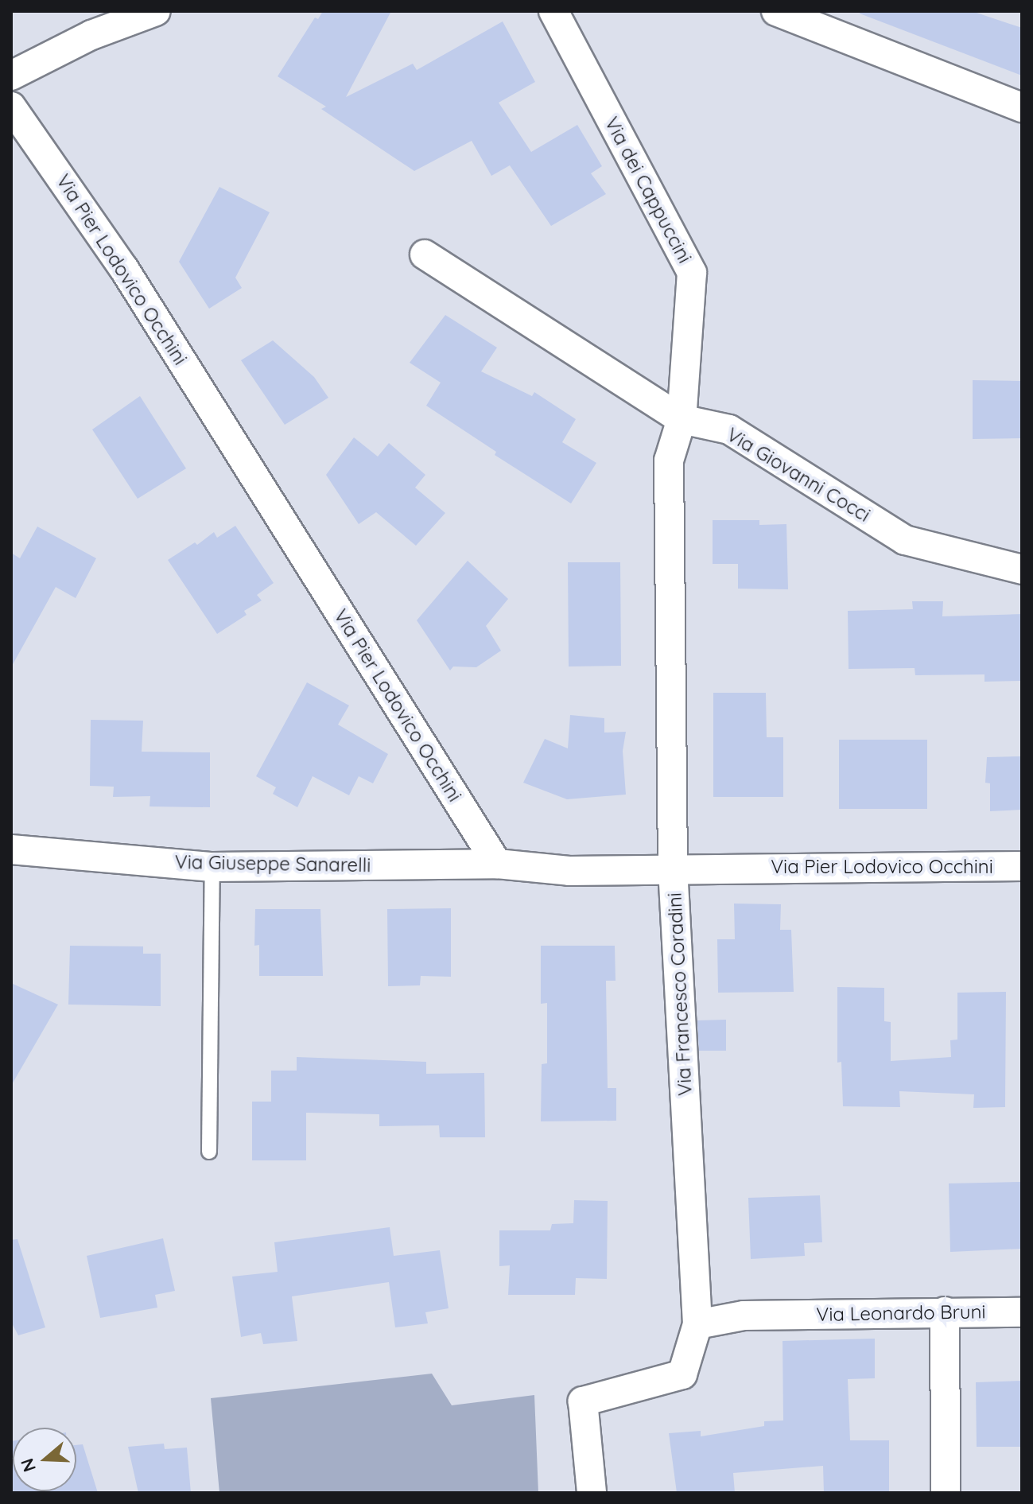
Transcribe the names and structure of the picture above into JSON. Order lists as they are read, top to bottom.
{
  "streets": {
    "street": [
      "Via dei Cappuccini",
      "Via Pier Lodovico Occhini",
      "Via Giovanni Cocci",
      "Via Giuseppe Sanarelli",
      "Via Francesco Coradini",
      "Via Leonardo Bruni"
    ]
  },
  "crossings": [
    ["Via dei Cappuccini", "Via Giovanni Cocci"],
    ["Via dei Cappuccini", "Via Francesco Coradini"],
    ["Via Pier Lodovico Occhini", "Via Giuseppe Sanarelli"],
    ["Via Pier Lodovico Occhini", "Via Francesco Coradini"],
    ["Via Giovanni Cocci", "Via Francesco Coradini"],
    ["Via Francesco Coradini", "Via Leonardo Bruni"]
  ],
  "north": "left"
}
